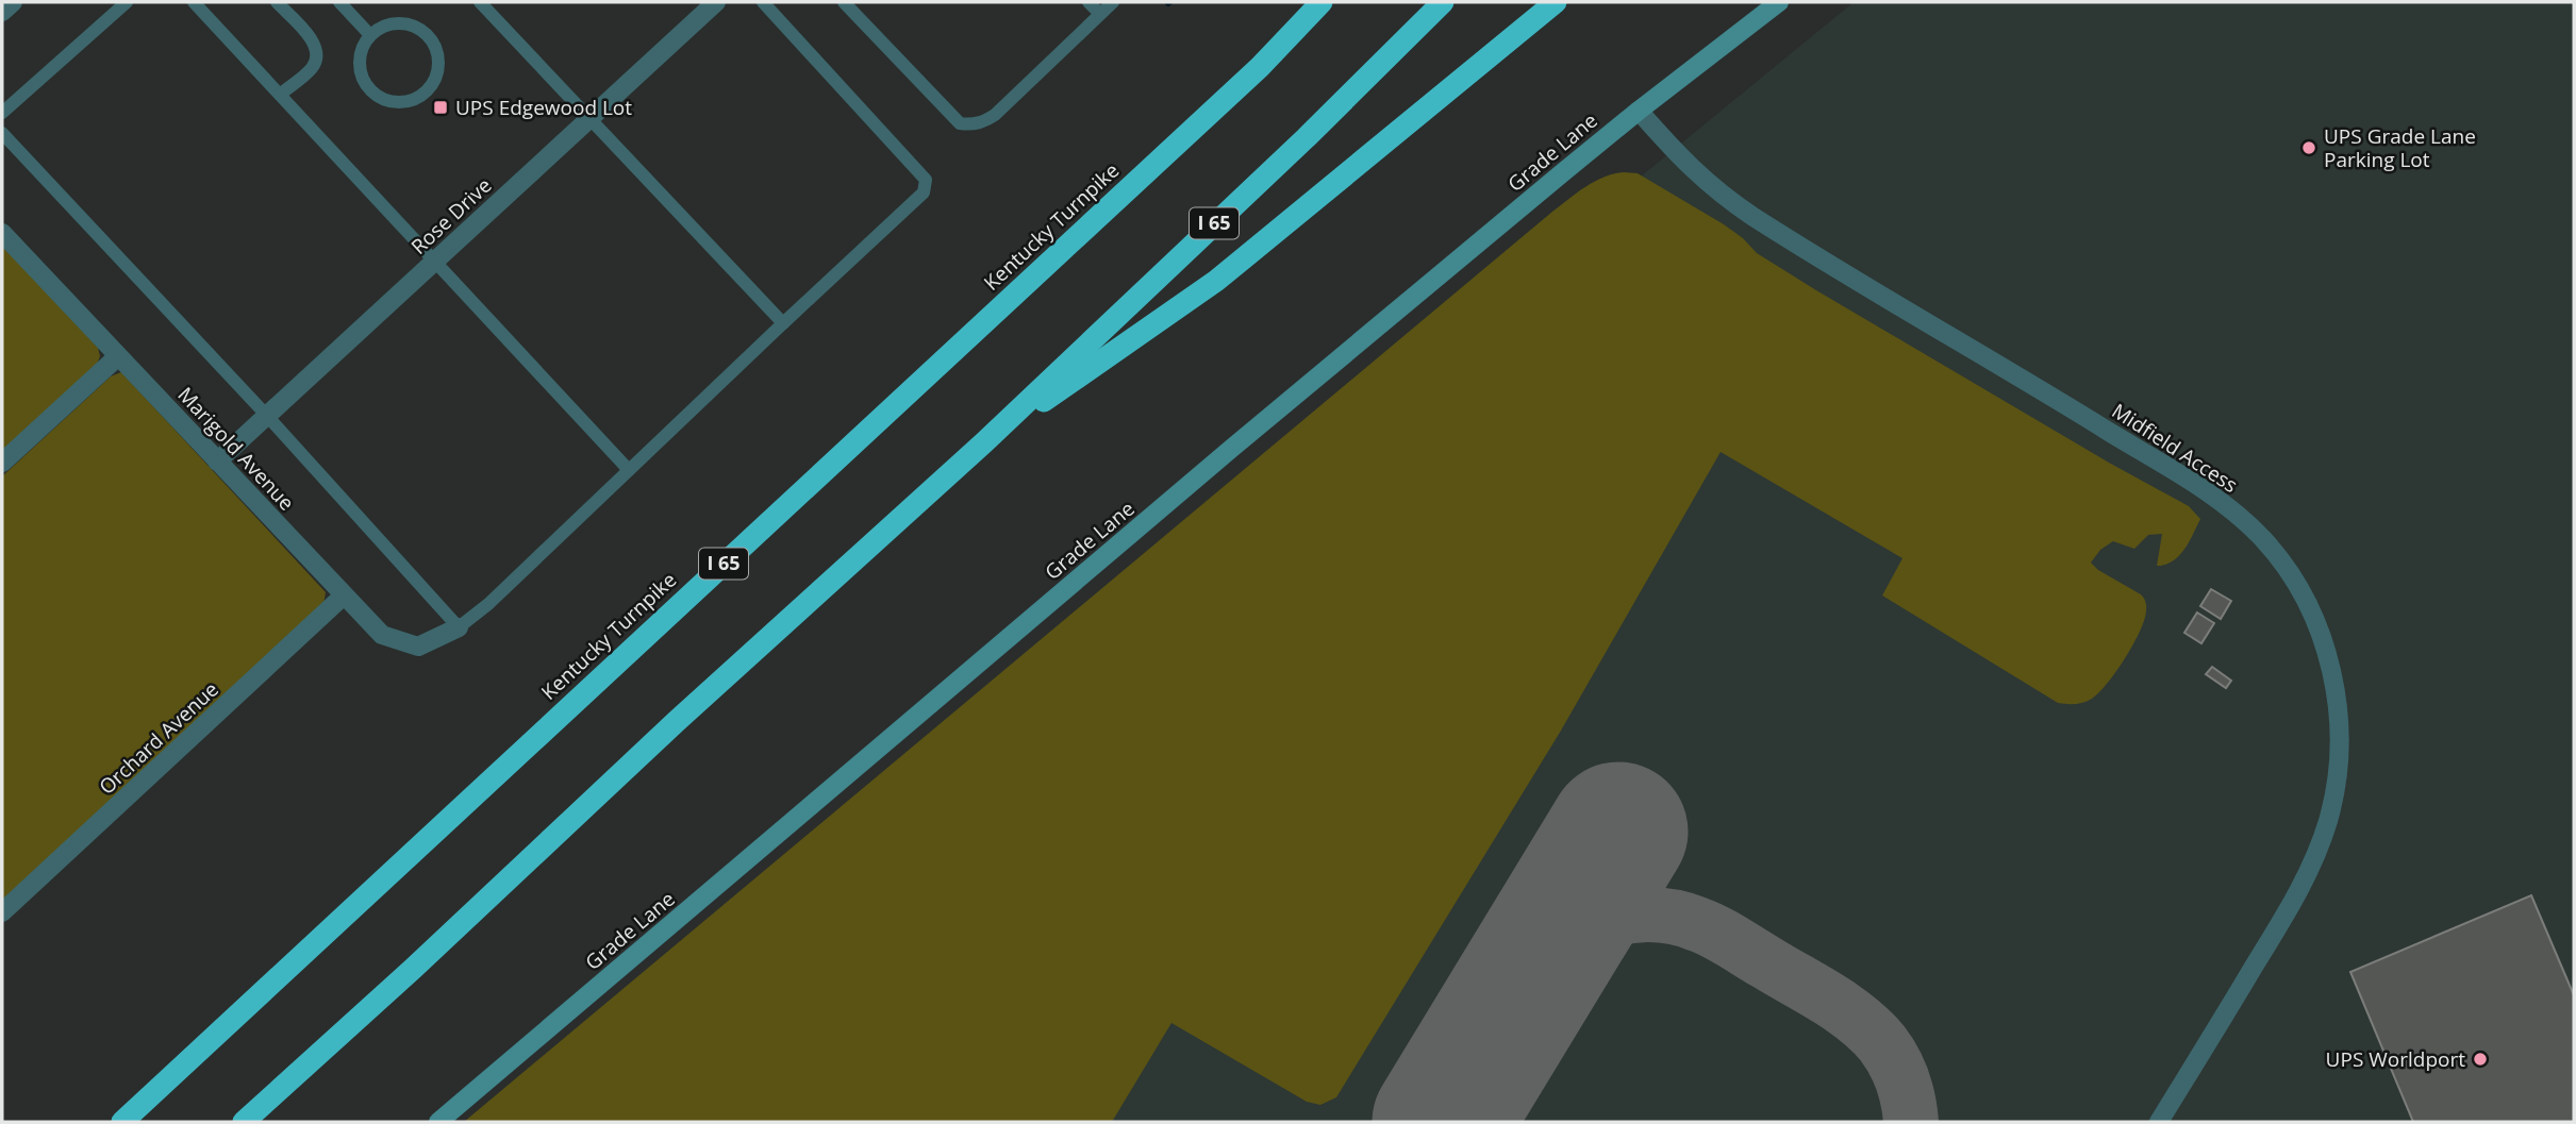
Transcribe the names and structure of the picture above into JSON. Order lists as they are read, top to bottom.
{
  "streets": {
    "highway": ["I 65", "Kentucky Turnpike"],
    "main road": ["Grade Lane"],
    "street": [
      "Rose Drive",
      "Midfield Access",
      "Marigold Avenue",
      "Orchard Avenue"
    ]
  },
  "crossings": [
    ["Grade Lane", "Midfield Access"],
    ["Rose Drive", "Marigold Avenue"],
    ["Marigold Avenue", "Orchard Avenue"]
  ],
  "places": {
    "transit": ["UPS Edgewood Lot"],
    "other": ["UPS Grade Lane Parking Lot", "UPS Worldport"]
  }
}
